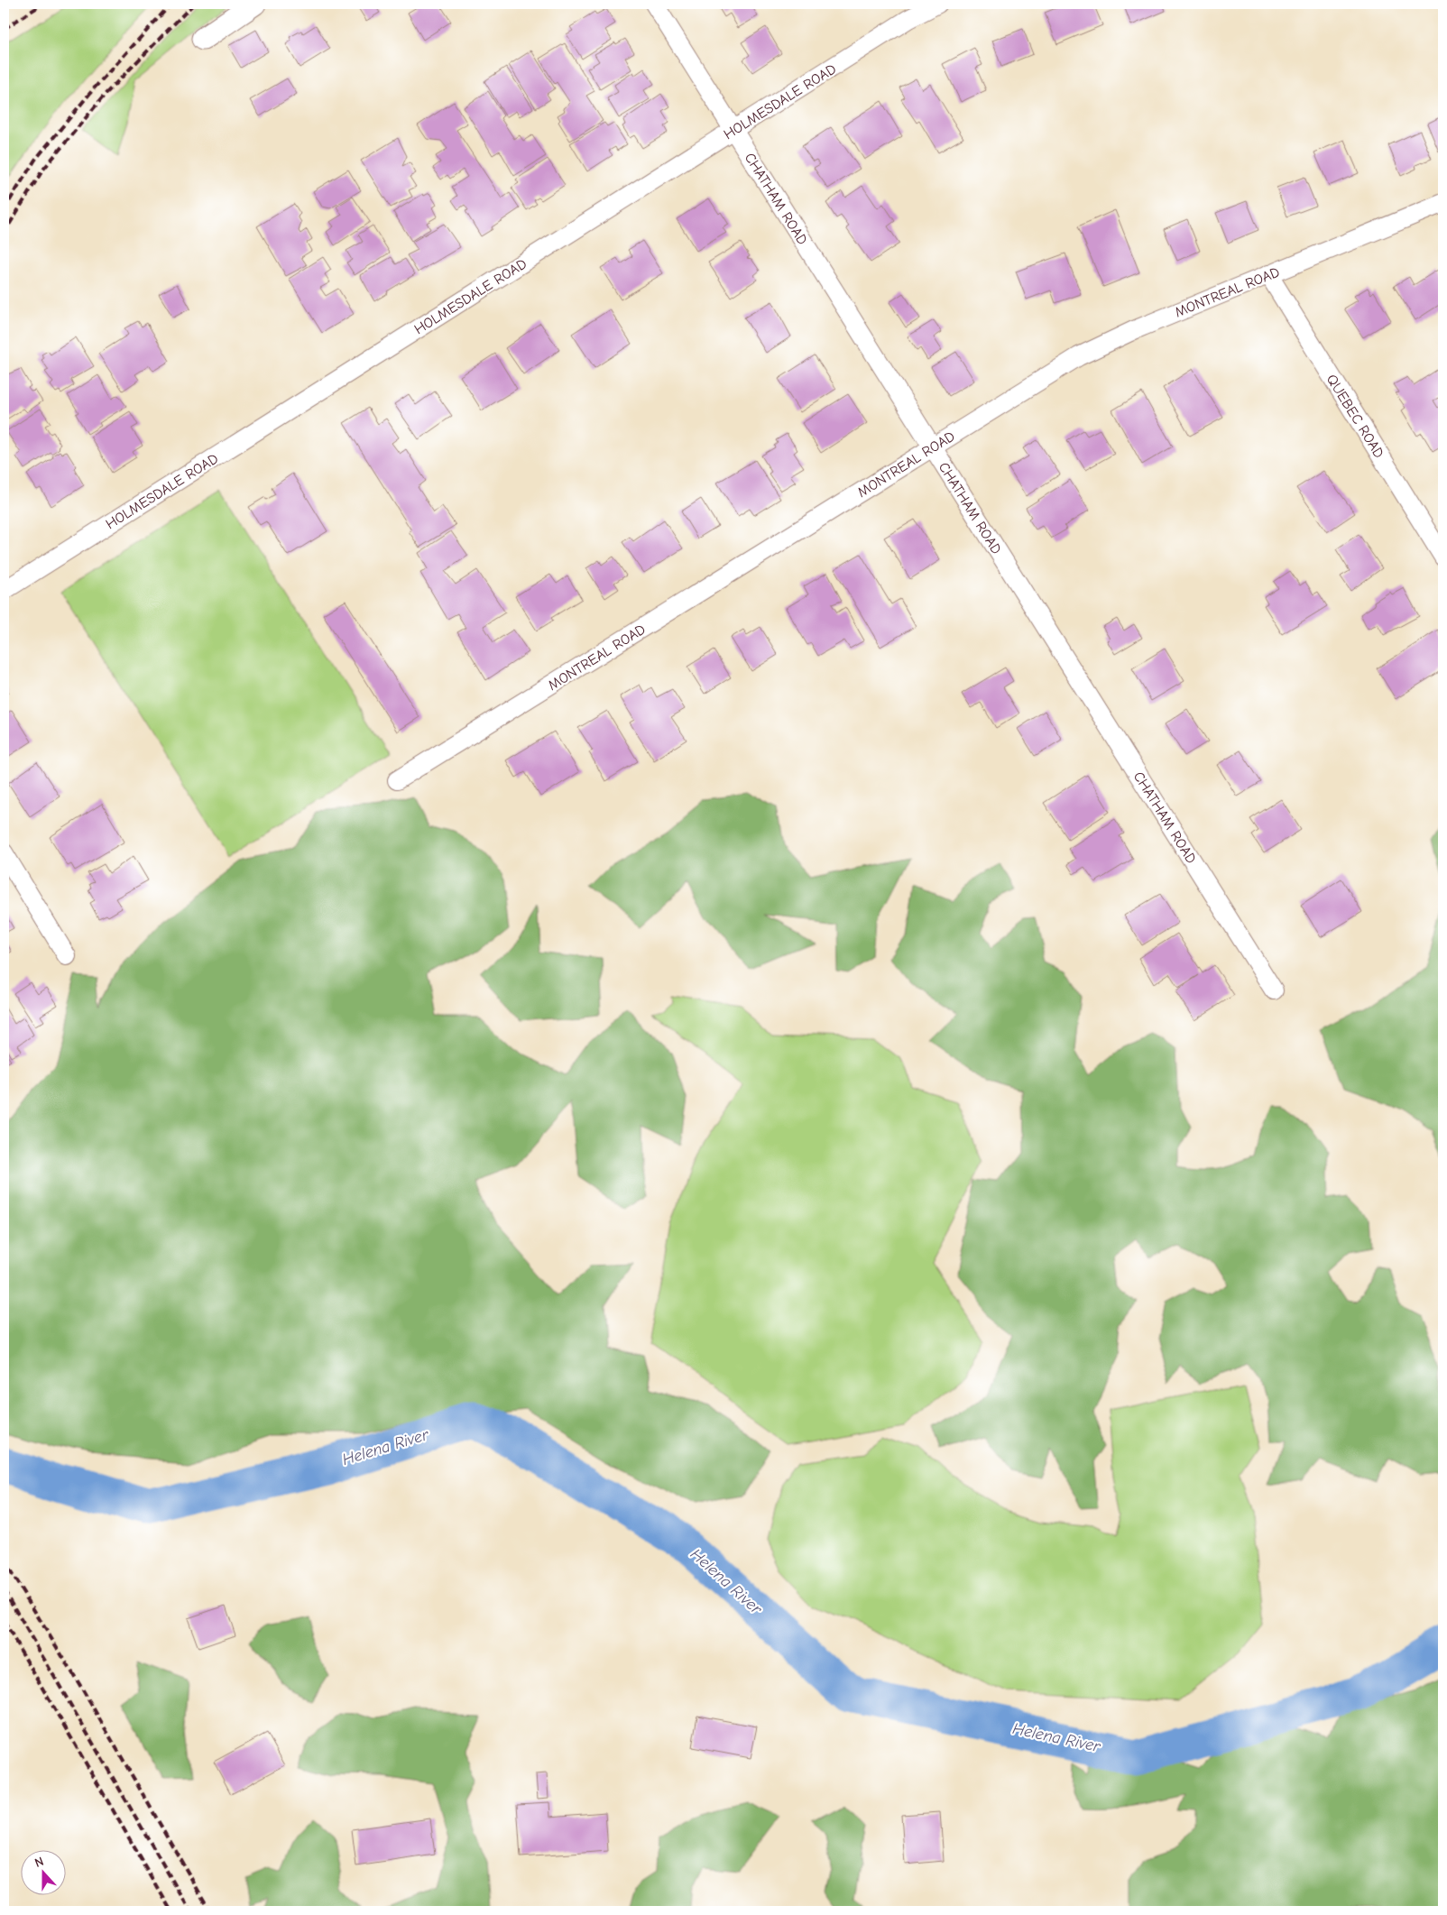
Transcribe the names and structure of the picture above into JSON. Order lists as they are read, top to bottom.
{
  "streets": {
    "street": [
      "HOLMESDALE ROAD",
      "CHATHAM ROAD",
      "MONTREAL ROAD",
      "QUEBEC ROAD"
    ]
  },
  "crossings": [
    ["HOLMESDALE ROAD", "CHATHAM ROAD"],
    ["CHATHAM ROAD", "MONTREAL ROAD"],
    ["MONTREAL ROAD", "QUEBEC ROAD"]
  ],
  "water": ["Helena River"],
  "north": "top"
}
